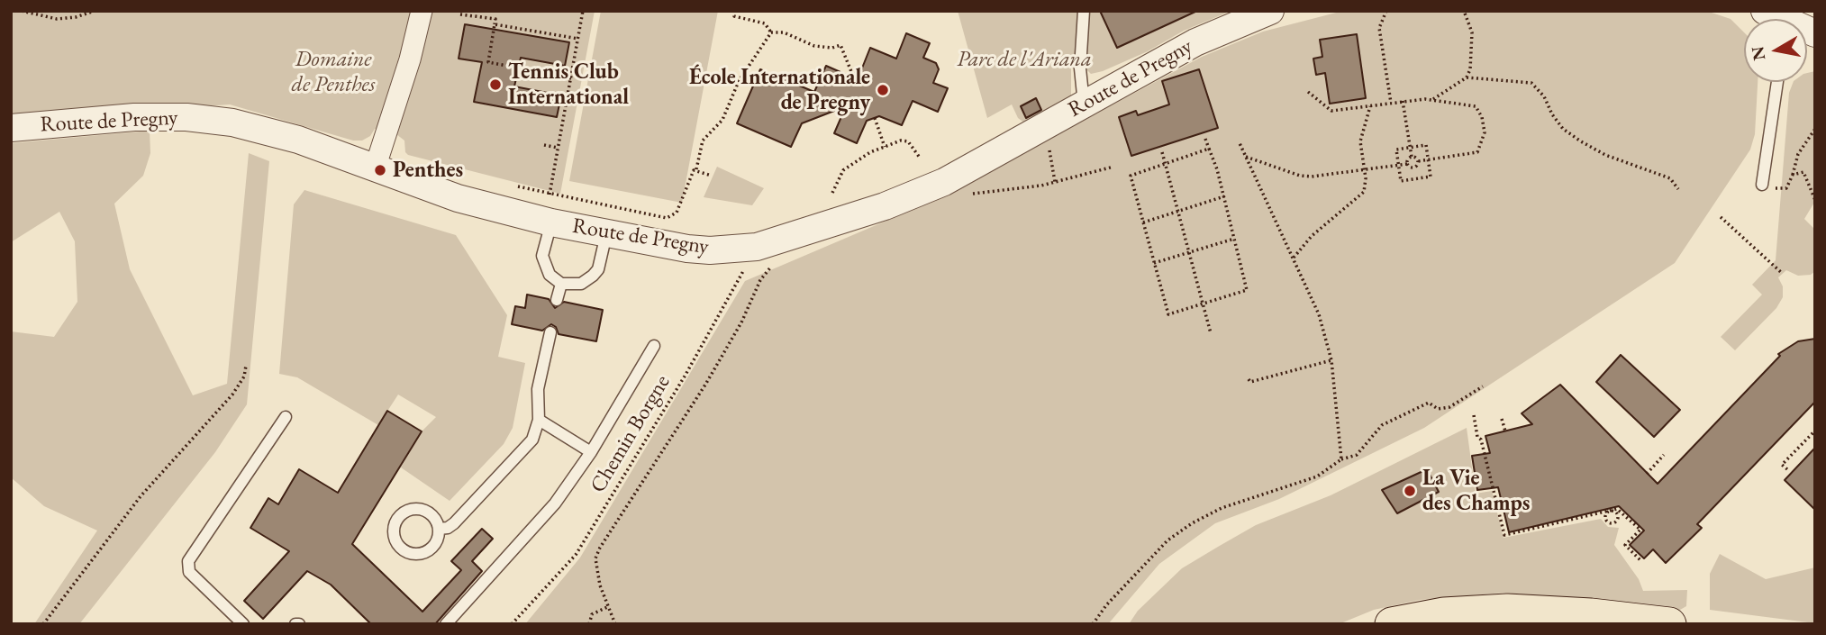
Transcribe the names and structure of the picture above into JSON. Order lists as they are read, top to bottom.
{
  "streets": {
    "street": ["Route de Pregny"],
    "path": ["Chemin Borgne"]
  },
  "crossings": [
    ["Route de Pregny", "Chemin Borgne"]
  ],
  "parks": ["Domaine de Penthes", "Parc de l'Ariana"],
  "places": [
    "Tennis Club International",
    "École Internationale de Pregny",
    "Penthes",
    "La Vie des Champs"
  ],
  "north": "left"
}
